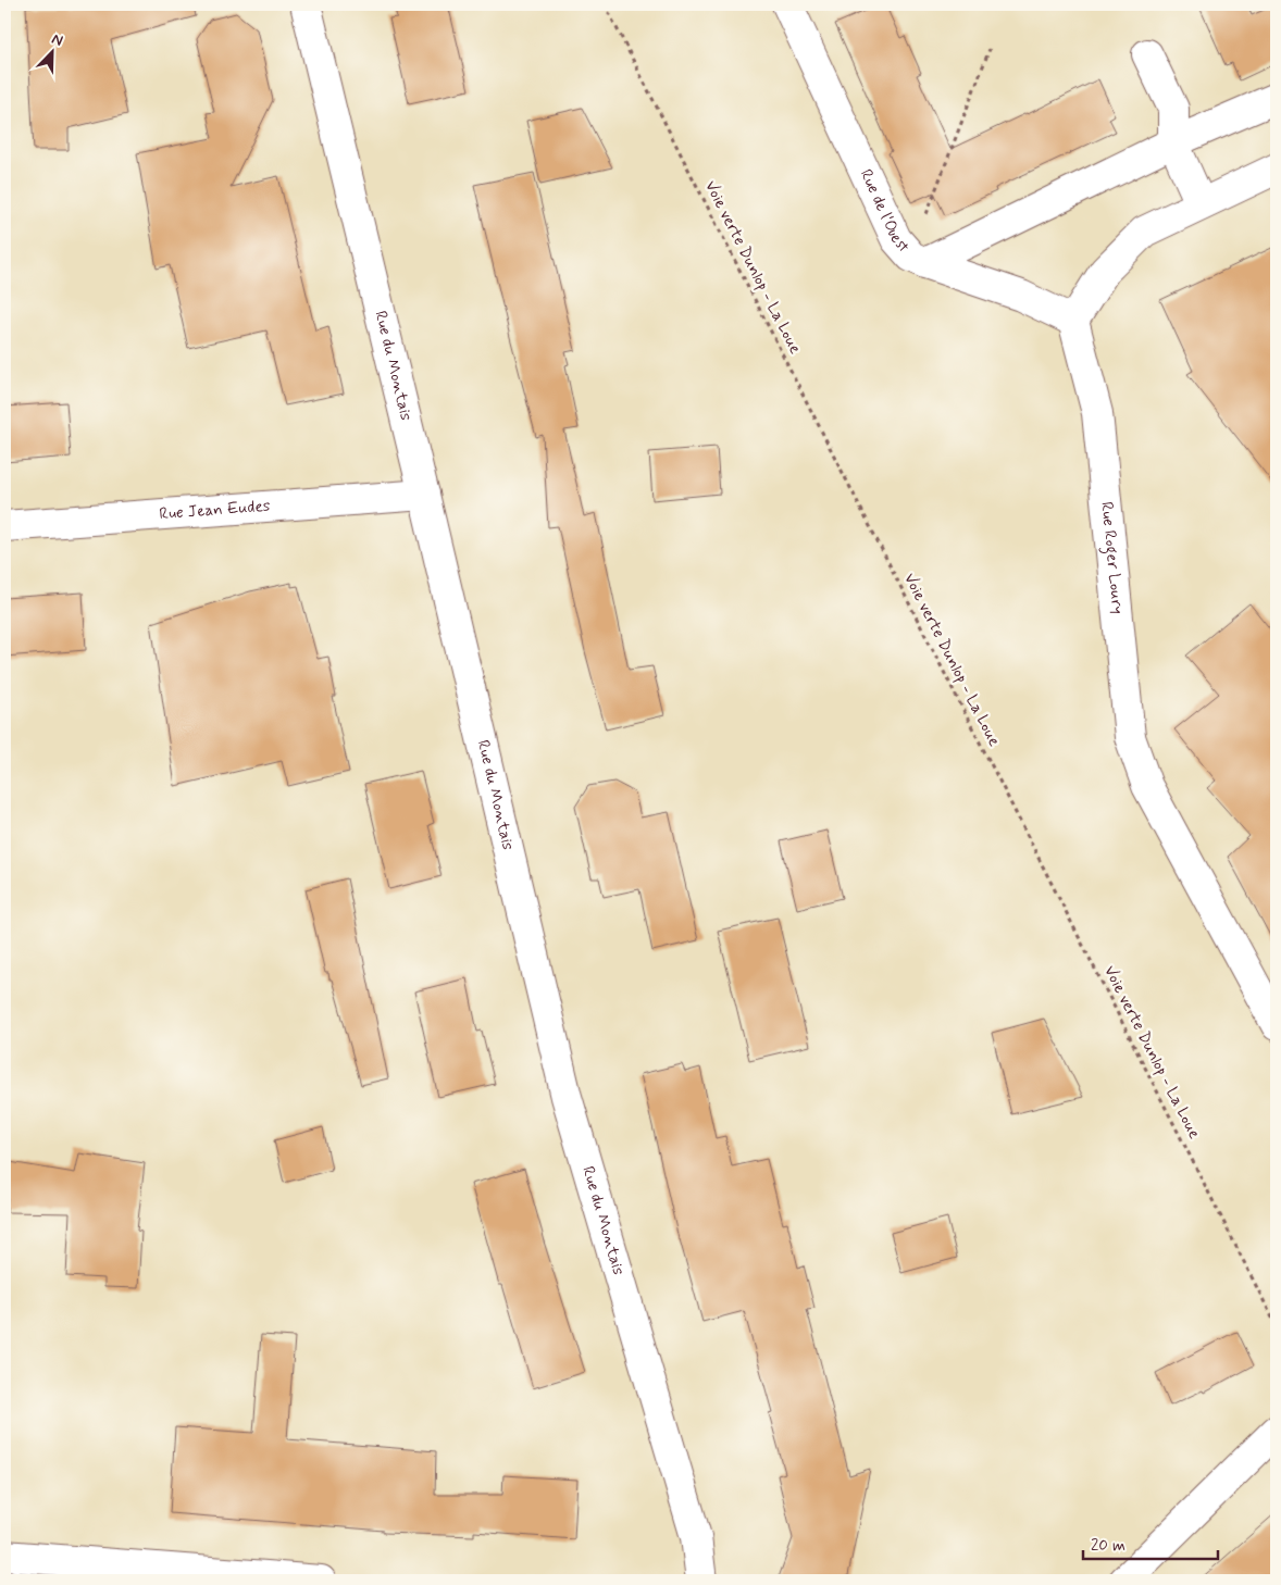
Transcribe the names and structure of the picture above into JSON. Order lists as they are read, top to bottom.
{
  "streets": {
    "street": [
      "Rue de l'Ouest",
      "Rue du Montais",
      "Rue Jean Eudes",
      "Rue Roger Loury"
    ],
    "path": ["Voie verte Dunlop - La Loue"]
  },
  "crossings": [
    ["Rue de l'Ouest", "Rue Roger Loury"],
    ["Rue du Montais", "Rue Jean Eudes"]
  ],
  "scale_bar": "20 m",
  "north": "top right"
}
